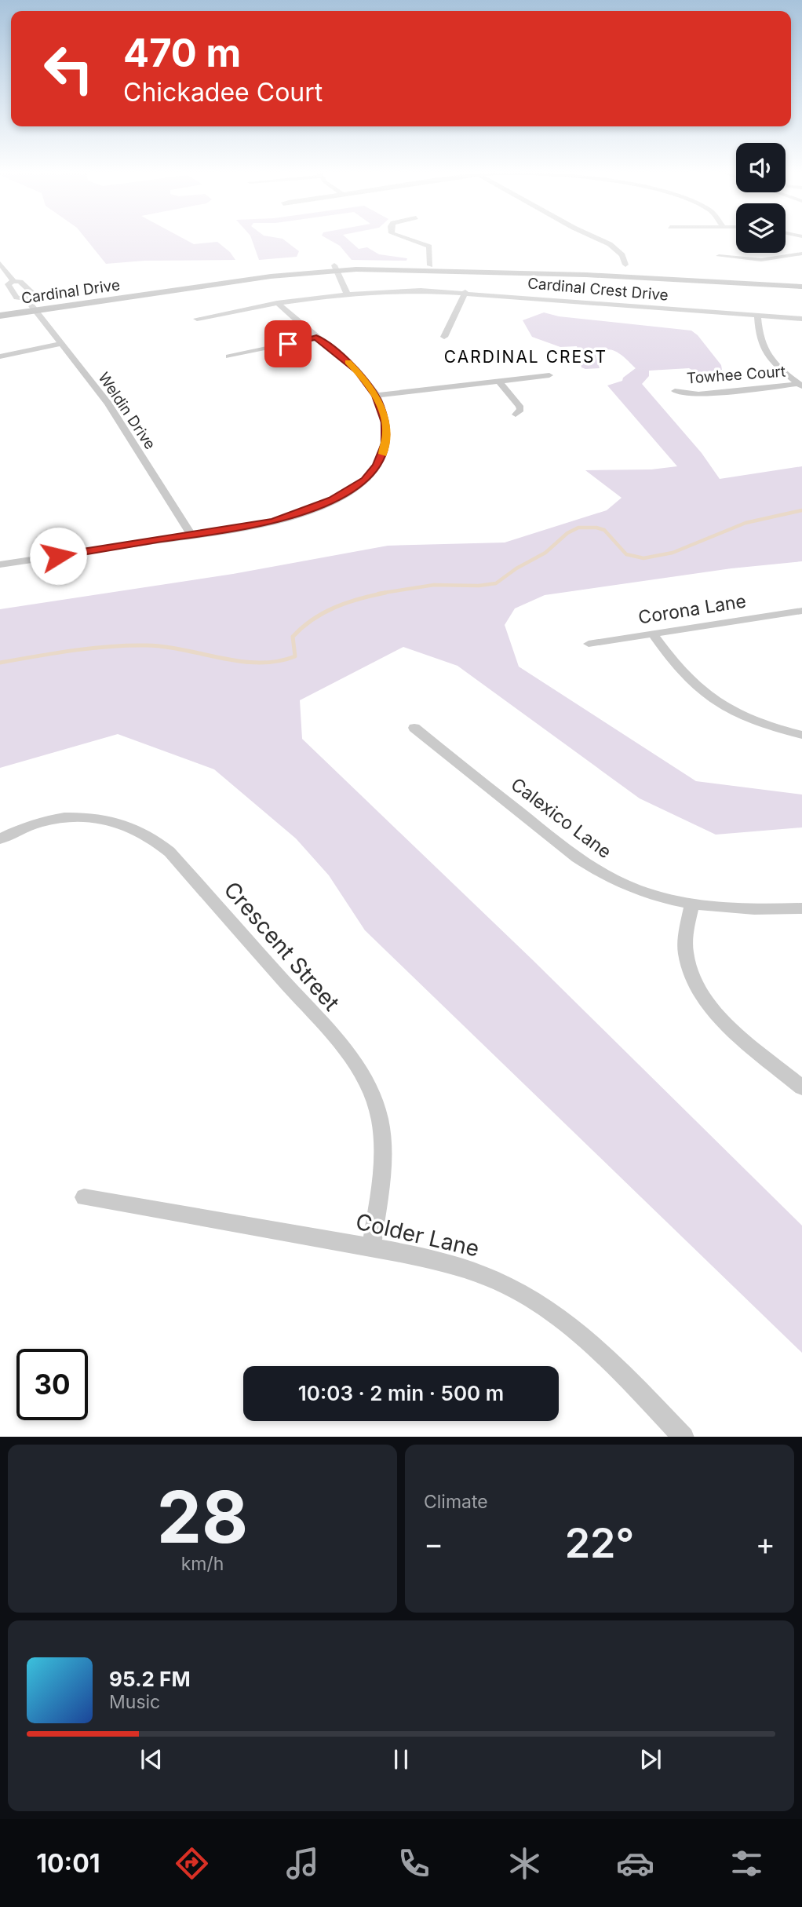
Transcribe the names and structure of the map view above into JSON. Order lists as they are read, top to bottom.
{
  "streets": {
    "main road": ["Cardinal Drive"],
    "street": [
      "Cardinal Crest Drive",
      "Towhee Court",
      "Weldin Drive",
      "Corona Lane",
      "Calexico Lane",
      "Crescent Street",
      "Colder Lane"
    ]
  },
  "crossings": [
    ["Cardinal Drive", "Weldin Drive"],
    ["Crescent Street", "Colder Lane"]
  ],
  "districts": ["CARDINAL CREST"],
  "page": {
    "turn": ["470 m", "Chickadee Court"],
    "limit": "30",
    "trip": "10:03 · 2 min · 500 m",
    "tile": [
      ["28", "km/h"],
      "Climate"
    ],
    "heat": ["−", "22°", "+"],
    "song": ["95.2 FM", "Music"],
    "tabs": "10:01"
  }
}
